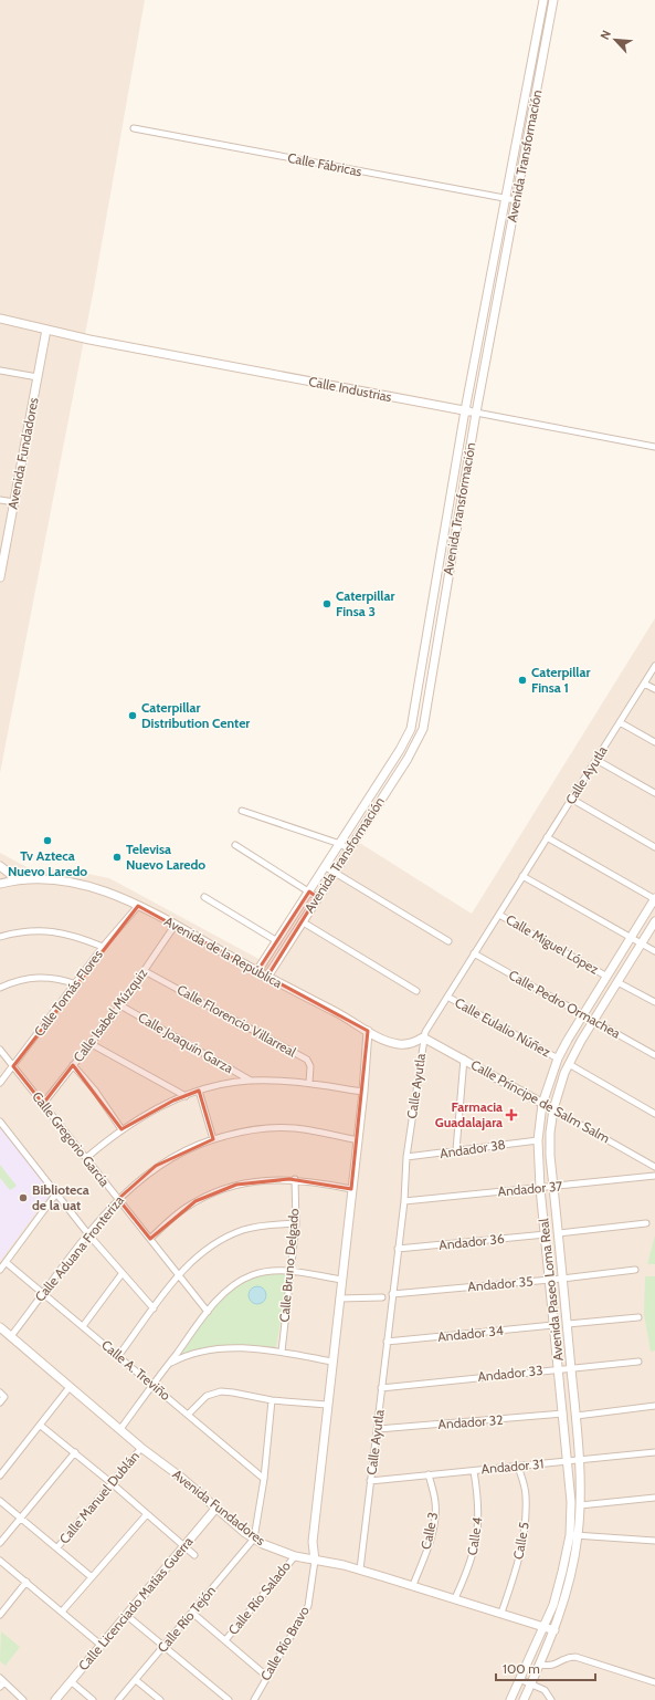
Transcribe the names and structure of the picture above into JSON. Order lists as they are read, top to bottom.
{
  "streets": {
    "street": [
      "Avenida Transformación",
      "Calle Fábricas",
      "Calle Industrias",
      "Avenida Fundadores",
      "Calle Ayutla",
      "Calle Miguel López",
      "Avenida de la República",
      "Calle Tomás Flores",
      "Calle Pedro Ormachea",
      "Calle Isabel Múzquiz",
      "Calle Florencio Villarreal",
      "Calle Eulalio Núñez",
      "Calle Joaquín Garza",
      "Calle Príncipe de Salm Salm",
      "Calle Gregorio García",
      "Andador 38",
      "Andador 37",
      "Andador 36",
      "Calle Aduana Fronteriza",
      "Calle Bruno Delgado",
      "Andador 35",
      "Avenida Paseo Loma Real",
      "Andador 34",
      "Calle A. Treviño",
      "Andador 33",
      "Andador 32",
      "Andador 31",
      "Calle Manuel Dublán",
      "Calle 3",
      "Calle 4",
      "Calle 5",
      "Calle Río Salado",
      "Calle Licenciado Matías Guerra",
      "Calle Río Tejón",
      "Calle Río Bravo"
    ]
  },
  "crossings": [
    ["Avenida Transformación", "Calle Fábricas"],
    ["Avenida Transformación", "Calle Industrias"],
    ["Avenida Transformación", "Avenida de la República"],
    ["Calle Industrias", "Avenida Fundadores"],
    ["Avenida Fundadores", "Calle Ayutla"],
    ["Avenida Fundadores", "Calle Aduana Fronteriza"],
    ["Avenida Fundadores", "Avenida Paseo Loma Real"],
    ["Avenida Fundadores", "Calle Manuel Dublán"],
    ["Avenida Fundadores", "Calle 3"],
    ["Avenida Fundadores", "Calle 4"],
    ["Avenida Fundadores", "Calle 5"],
    ["Avenida Fundadores", "Calle Río Salado"],
    ["Avenida Fundadores", "Calle Licenciado Matías Guerra"],
    ["Avenida Fundadores", "Calle Río Tejón"],
    ["Avenida Fundadores", "Calle Río Bravo"],
    ["Calle Ayutla", "Calle Miguel López"],
    ["Calle Ayutla", "Avenida de la República"],
    ["Calle Ayutla", "Calle Pedro Ormachea"],
    ["Calle Ayutla", "Calle Eulalio Núñez"],
    ["Calle Ayutla", "Calle Príncipe de Salm Salm"],
    ["Calle Ayutla", "Andador 38"],
    ["Calle Ayutla", "Andador 37"],
    ["Calle Ayutla", "Andador 36"],
    ["Calle Ayutla", "Andador 35"],
    ["Calle Ayutla", "Andador 34"],
    ["Calle Ayutla", "Andador 33"],
    ["Calle Ayutla", "Andador 32"],
    ["Calle Ayutla", "Andador 31"],
    ["Calle Miguel López", "Avenida Paseo Loma Real"],
    ["Avenida de la República", "Calle Tomás Flores"],
    ["Avenida de la República", "Calle Isabel Múzquiz"],
    ["Avenida de la República", "Calle Príncipe de Salm Salm"],
    ["Calle Tomás Flores", "Calle Gregorio García"],
    ["Calle Pedro Ormachea", "Avenida Paseo Loma Real"],
    ["Calle Isabel Múzquiz", "Calle Florencio Villarreal"],
    ["Calle Isabel Múzquiz", "Calle Joaquín Garza"],
    ["Calle Isabel Múzquiz", "Calle Gregorio García"],
    ["Calle Eulalio Núñez", "Avenida Paseo Loma Real"],
    ["Calle Príncipe de Salm Salm", "Avenida Paseo Loma Real"],
    ["Calle Gregorio García", "Calle Aduana Fronteriza"],
    ["Andador 38", "Avenida Paseo Loma Real"],
    ["Andador 37", "Avenida Paseo Loma Real"],
    ["Andador 36", "Avenida Paseo Loma Real"],
    ["Calle Aduana Fronteriza", "Calle A. Treviño"],
    ["Andador 35", "Avenida Paseo Loma Real"],
    ["Avenida Paseo Loma Real", "Andador 34"],
    ["Avenida Paseo Loma Real", "Andador 33"],
    ["Avenida Paseo Loma Real", "Andador 32"],
    ["Avenida Paseo Loma Real", "Andador 31"],
    ["Andador 31", "Calle 3"],
    ["Andador 31", "Calle 4"],
    ["Andador 31", "Calle 5"]
  ],
  "places": {
    "other": [
      "Caterpillar Finsa 3",
      "Caterpillar Finsa 1",
      "Caterpillar Distribution Center",
      "Tv Azteca Nuevo Laredo",
      "Televisa Nuevo Laredo",
      "Biblioteca de la uat"
    ],
    "health": ["Farmacia Guadalajara"]
  },
  "scale_bar": "100 m",
  "north": "top left"
}
